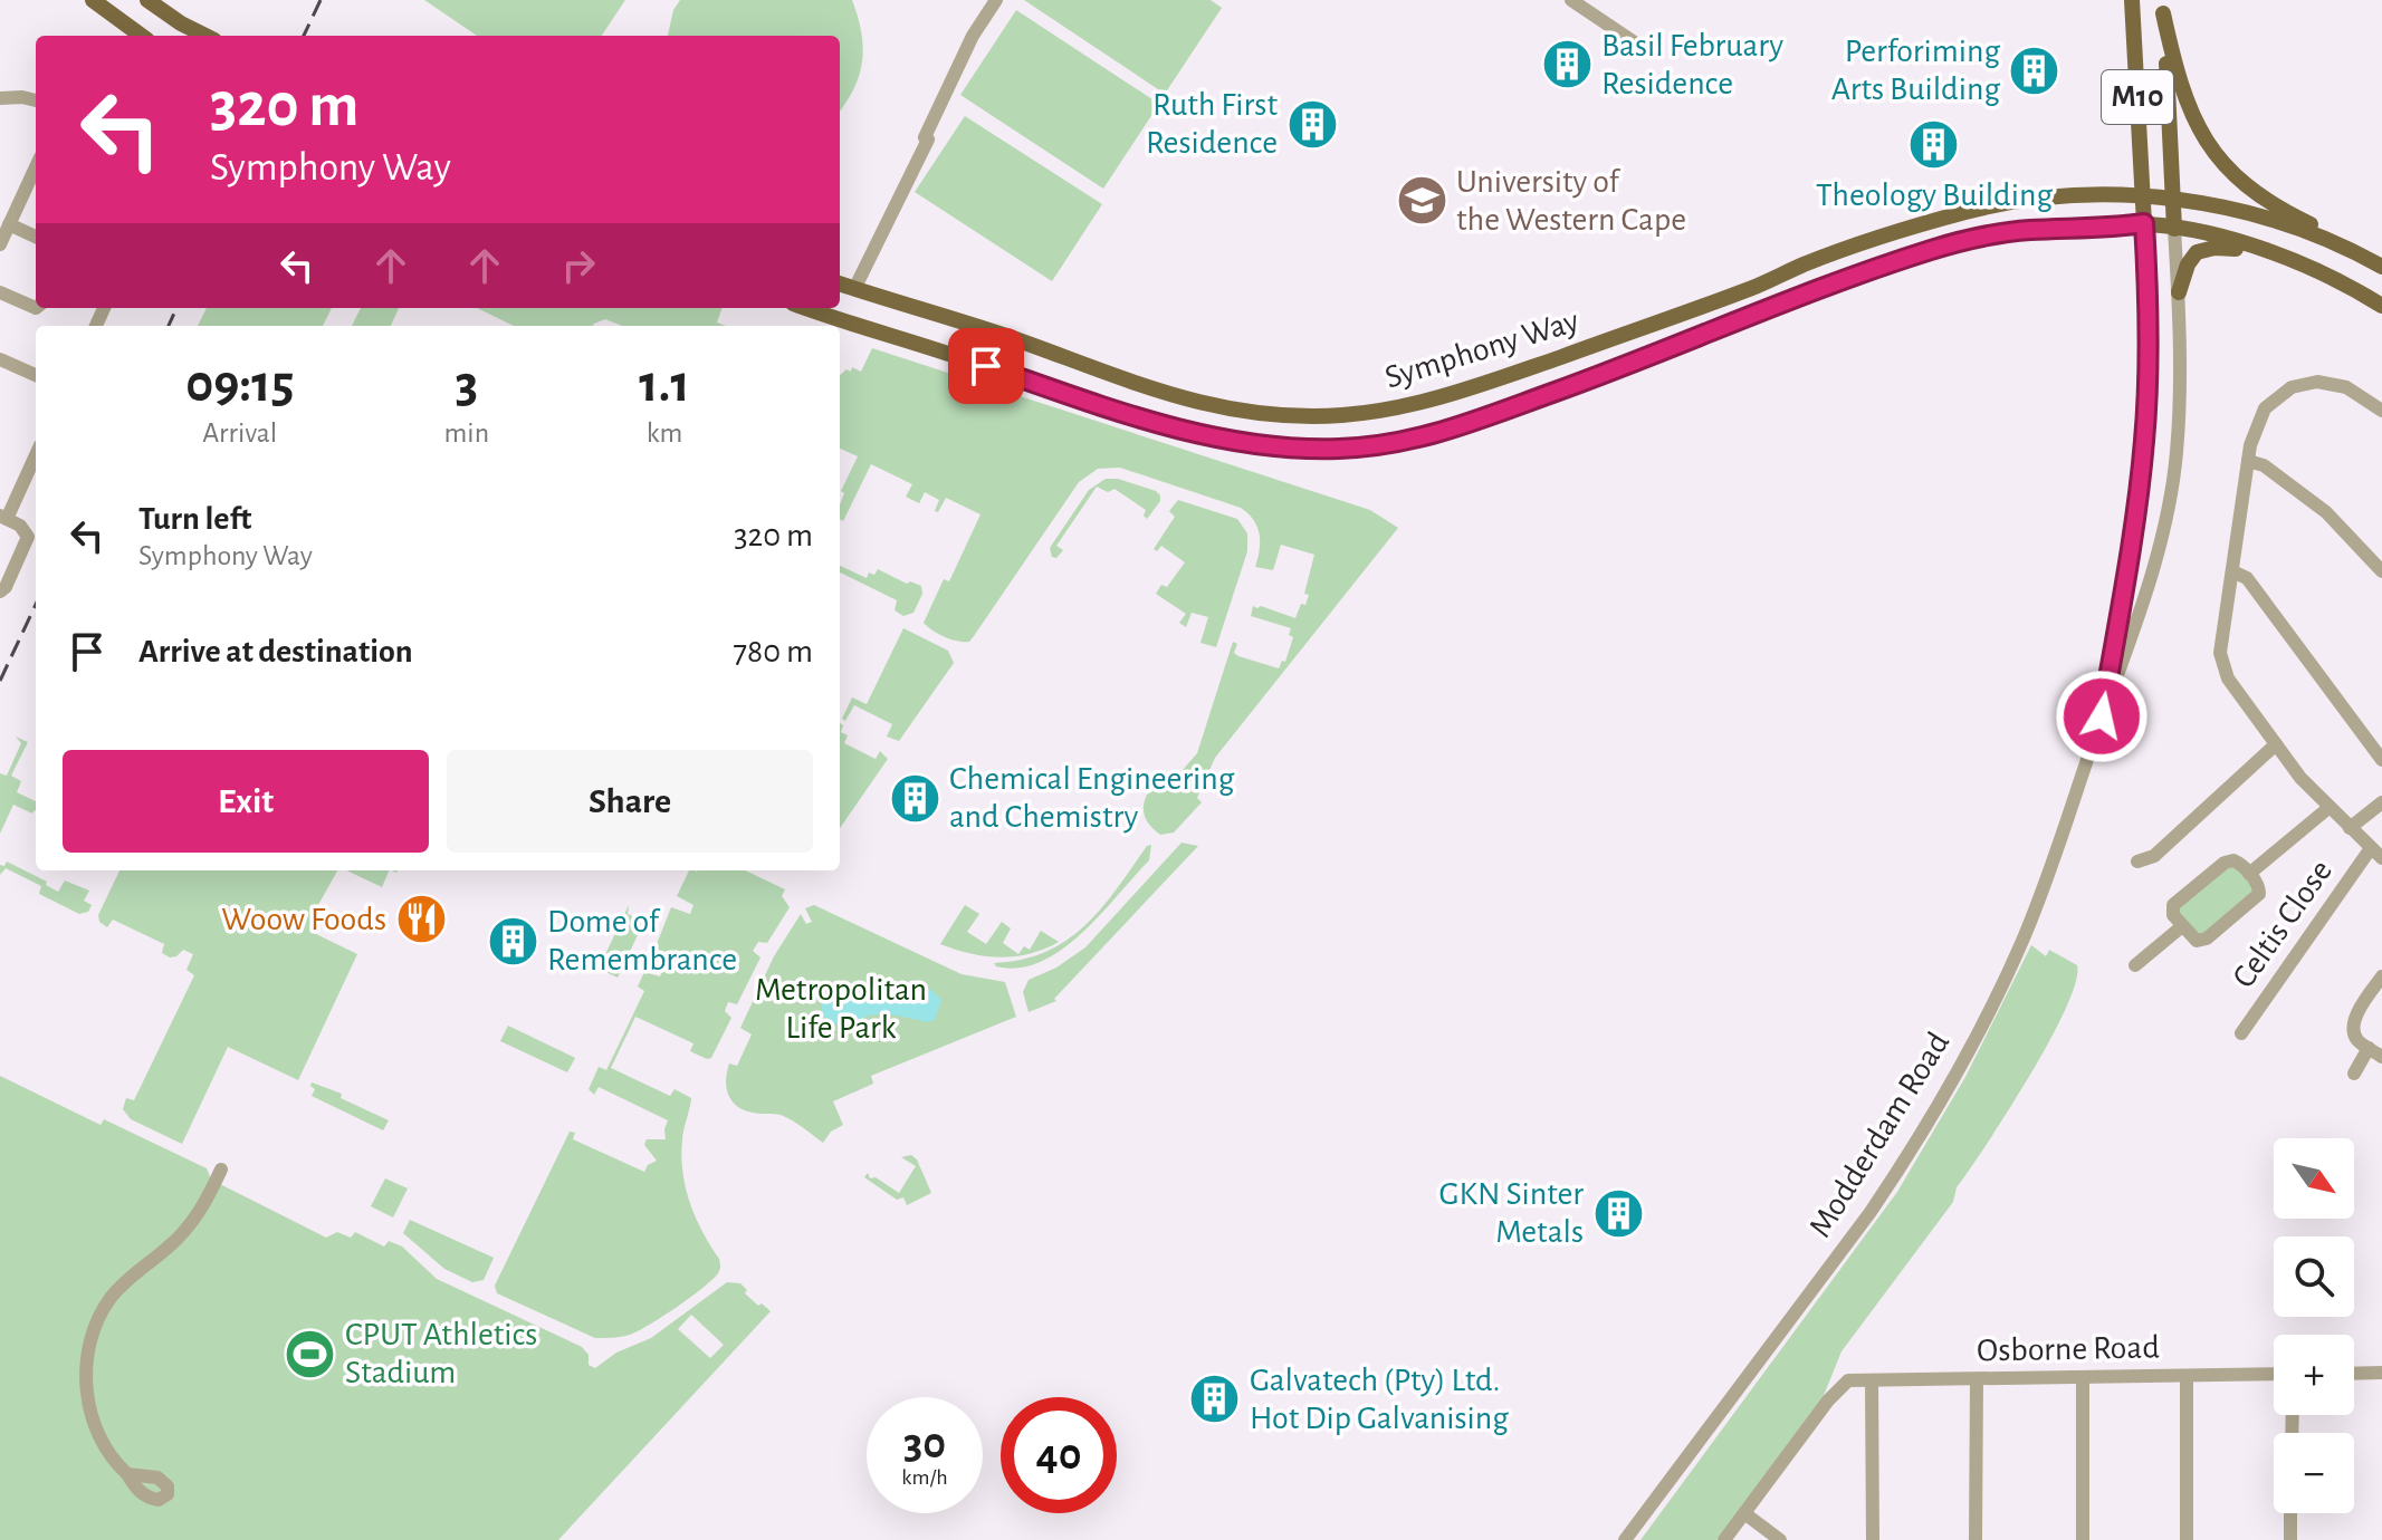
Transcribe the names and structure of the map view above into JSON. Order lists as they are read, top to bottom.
{
  "streets": {
    "main road": ["M10", "Symphony Way"],
    "street": ["Celtis Close", "Modderdam Road", "Osborne Road"]
  },
  "crossings": [
    ["M10", "Symphony Way"],
    ["M10", "Modderdam Road"],
    ["Symphony Way", "Modderdam Road"]
  ],
  "parks": ["Metropolitan Life Park"],
  "places": {
    "building": [
      "Basil February Residence",
      "Perforiming Arts Building",
      "Ruth First Residence",
      "Theology Building",
      "Chemical Engineering and Chemistry",
      "Dome of Remembrance",
      "GKN Sinter Metals",
      "Galvatech (Pty) Ltd. Hot Dip Galvanising"
    ],
    "school or university": ["University of the Western Cape"],
    "restaurant": ["Woow Foods"],
    "sports": ["CPUT Athletics Stadium"]
  },
  "north": "bottom right",
  "page": {
    "turn": ["320 m", "Symphony Way"],
    "eta": [
      "09:15",
      "Arrival",
      "3",
      "min",
      "1.1",
      "km"
    ],
    "list": [
      {
        "name": "Turn left",
        "note": "Symphony Way",
        "value": "320 m"
      },
      {
        "name": "Arrive at destination",
        "value": "780 m"
      }
    ],
    "buttons": ["Exit", "Share"],
    "map_buttons": ["+", "−"],
    "speed": "30 km/h",
    "limit": "40"
  }
}
